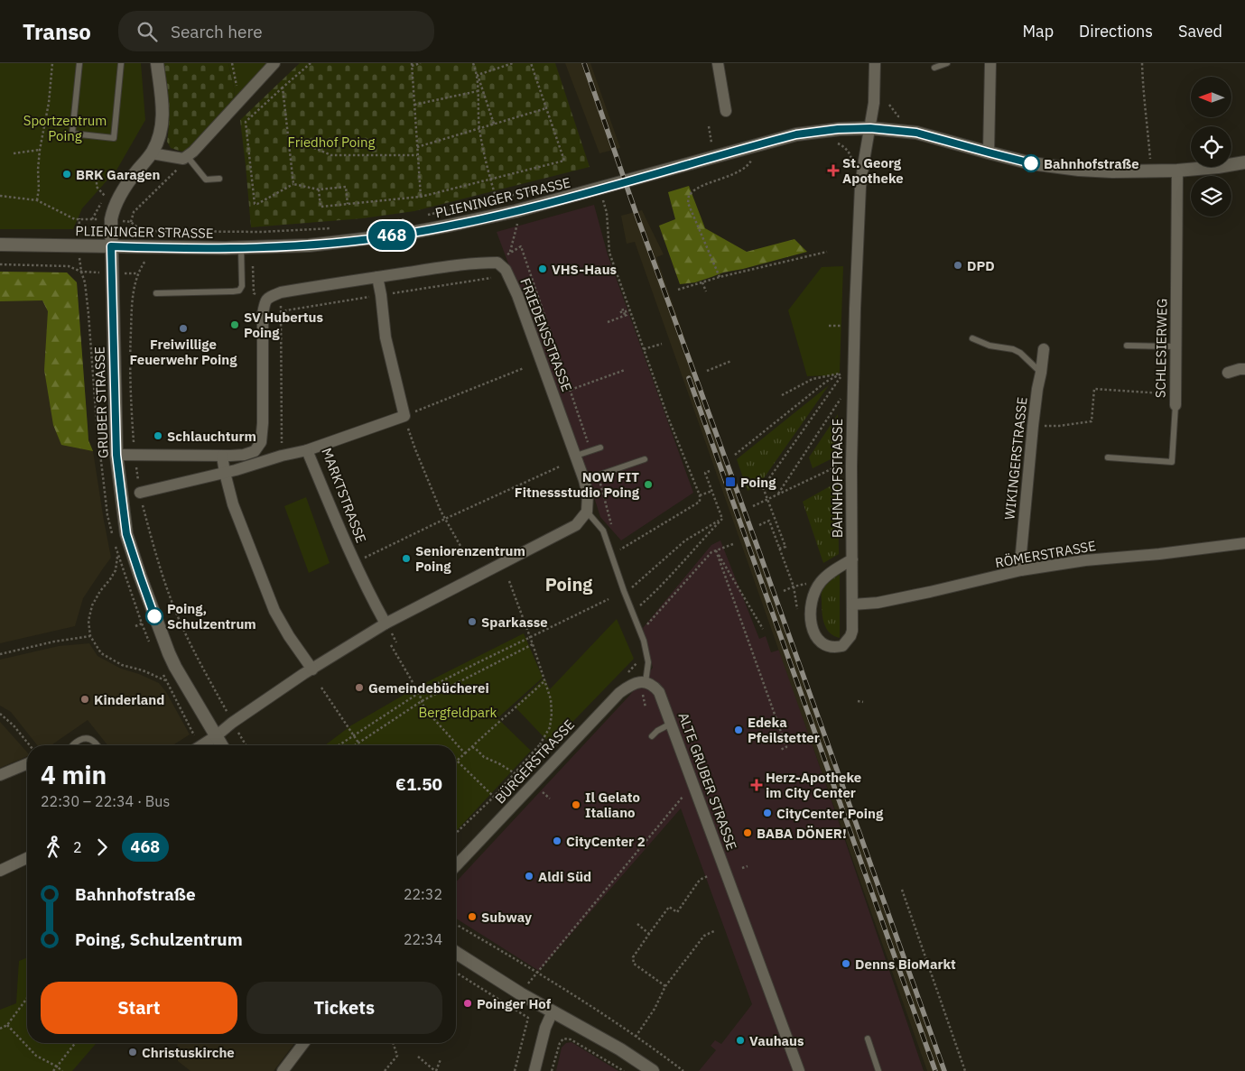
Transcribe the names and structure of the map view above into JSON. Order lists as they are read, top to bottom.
{
  "streets": {
    "street": [
      "PLIENINGER STRASSE",
      "FRIEDENSSTRASSE",
      "SCHLESIERWEG",
      "GRUBER STRASSE",
      "WIKINGERSTRASSE",
      "BAHNHOFSTRASSE",
      "MARKTSTRASSE",
      "RÖMERSTRASSE",
      "BÜRGERSTRASSE",
      "ALTE GRUBER STRASSE"
    ]
  },
  "crossings": [
    ["PLIENINGER STRASSE", "SCHLESIERWEG"],
    ["PLIENINGER STRASSE", "GRUBER STRASSE"],
    ["PLIENINGER STRASSE", "BAHNHOFSTRASSE"],
    ["WIKINGERSTRASSE", "RÖMERSTRASSE"],
    ["BAHNHOFSTRASSE", "RÖMERSTRASSE"],
    ["BÜRGERSTRASSE", "ALTE GRUBER STRASSE"]
  ],
  "districts": ["Poing"],
  "parks": ["Sportzentrum Poing", "Friedhof Poing", "Bergfeldpark"],
  "places": {
    "other": [
      "Bahnhofstraße",
      "BRK Garagen",
      "DPD",
      "VHS-Haus",
      "SV Hubertus Poing",
      "Freiwillige Feuerwehr Poing",
      "Schlauchturm",
      "NOW FIT Fitnessstudio Poing",
      "Seniorenzentrum Poing",
      "Poing, Schulzentrum",
      "Sparkasse",
      "Gemeindebücherei",
      "Kinderland",
      "Edeka Pfeilstetter",
      "Il Gelato Italiano",
      "CityCenter Poing",
      "BABA DÖNER!",
      "CityCenter 2",
      "Aldi Süd",
      "Subway",
      "Denns BioMarkt",
      "Poinger Hof",
      "Vauhaus",
      "Christuskirche"
    ],
    "health": ["St. Georg Apotheke", "Herz-Apotheke im City Center"],
    "transit": ["Poing"]
  },
  "lines": ["bus line 468"],
  "north": "left",
  "page": {
    "header": "Transo",
    "search": "Search here",
    "nav": ["Map", "Directions", "Saved"],
    "on_map": "468",
    "heading": ["4 min", "22:30 – 22:34 · Bus", "€1.50"],
    "legs": ["2", "468"],
    "list": [
      {
        "name": "Bahnhofstraße",
        "value": "22:32"
      },
      {
        "name": "Poing, Schulzentrum",
        "value": "22:34"
      }
    ],
    "buttons": ["Start", "Tickets"]
  }
}
